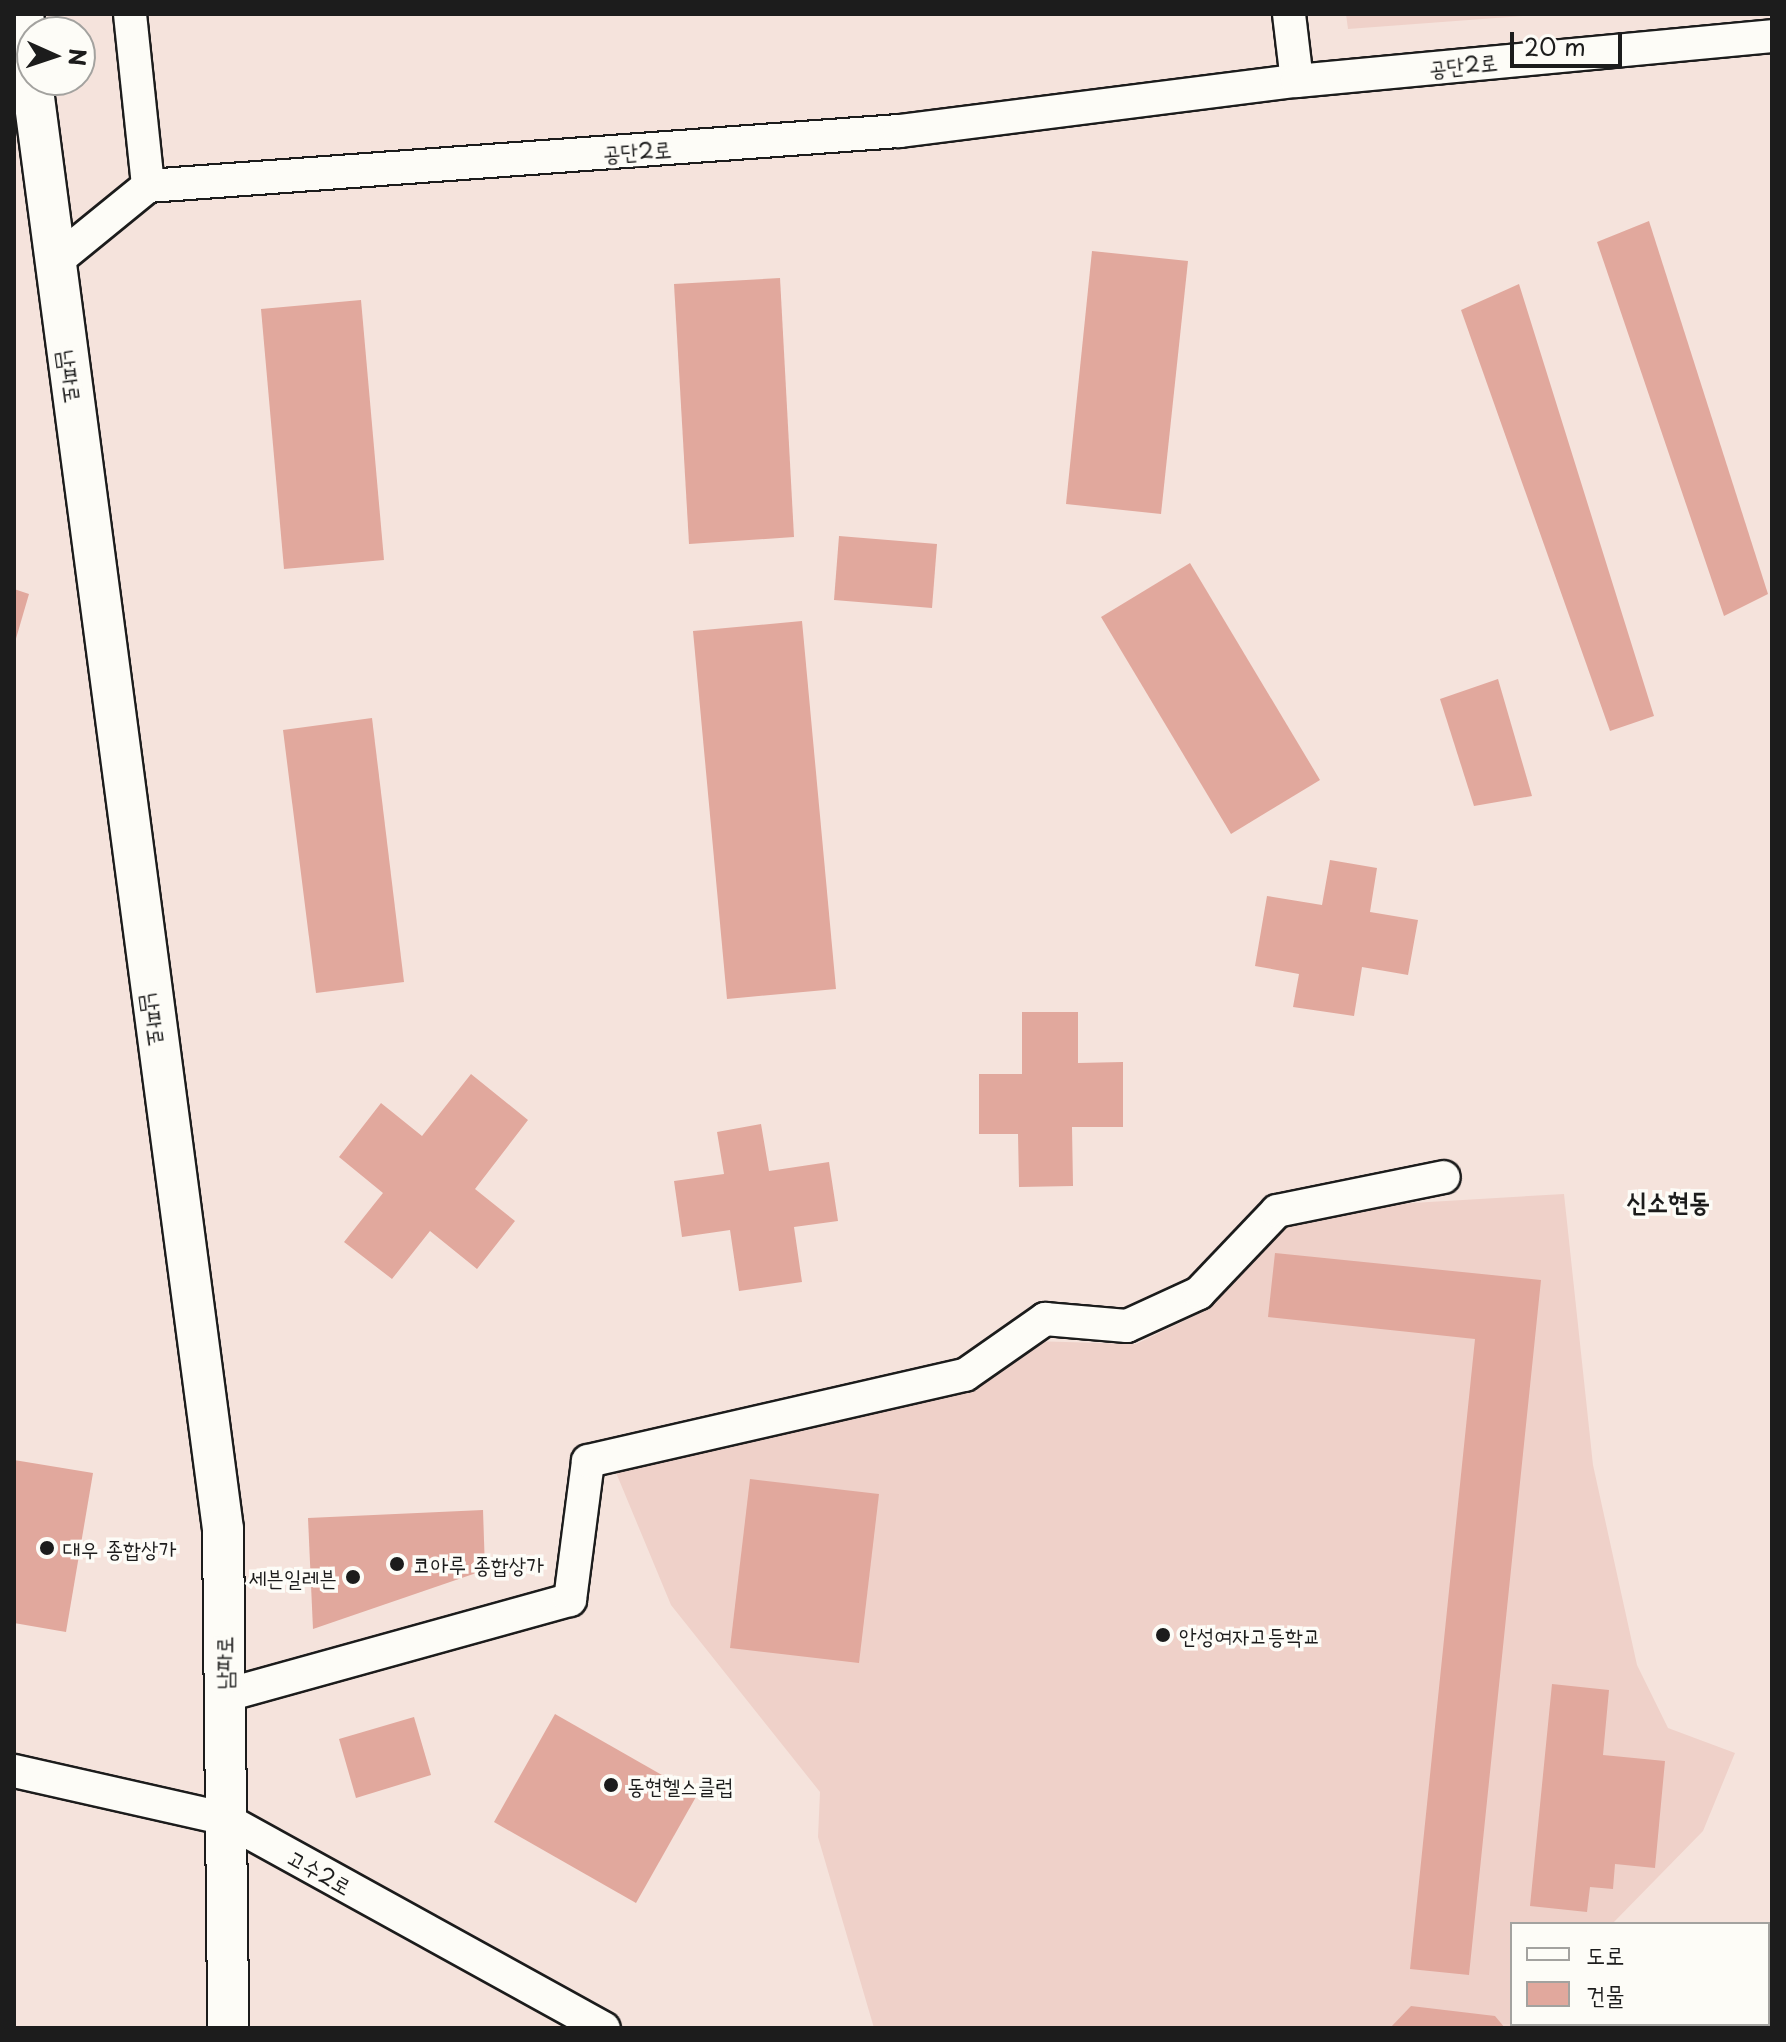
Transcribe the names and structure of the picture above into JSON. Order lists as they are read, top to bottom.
{
  "streets": {
    "street": ["공단2로", "남파로", "고수2로"]
  },
  "crossings": [
    ["남파로", "고수2로"]
  ],
  "districts": ["신소현동"],
  "places": [
    "대우 종합상가",
    "코아루 종합상가",
    "세븐일레븐",
    "안성여자고등학교",
    "동현헬스클럽"
  ],
  "legend": ["도로", "건물"],
  "scale_bar": "20 m",
  "north": "right"
}
